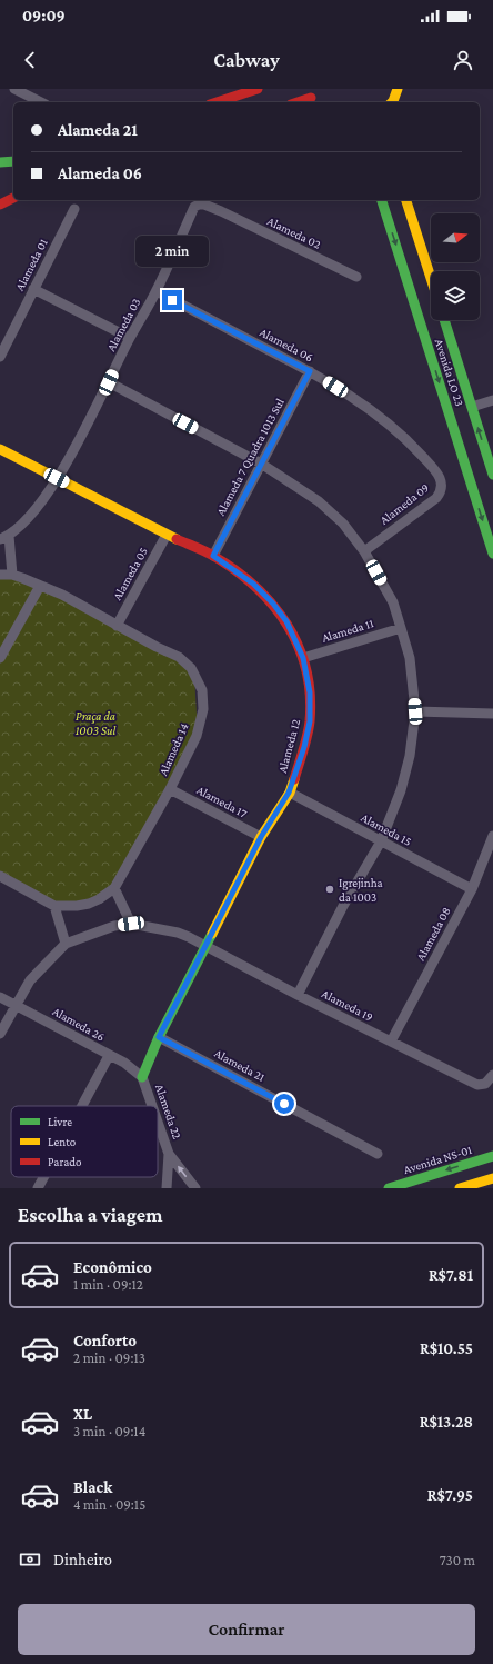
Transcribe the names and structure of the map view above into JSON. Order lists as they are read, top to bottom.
{
  "streets": {
    "street": [
      "Alameda 02",
      "Alameda 01",
      "Alameda 03",
      "Alameda 06",
      "Avenida LO 23",
      "Alameda 7 Quadra 1013 Sul",
      "Alameda 09",
      "Alameda 05",
      "Alameda 11",
      "Alameda 12",
      "Alameda 14",
      "Alameda 17",
      "Alameda 15",
      "Alameda 08",
      "Alameda 19",
      "Alameda 26",
      "Alameda 21",
      "Alameda 22",
      "Avenida NS-01"
    ]
  },
  "crossings": [
    ["Alameda 02", "Alameda 03"],
    ["Alameda 03", "Alameda 06"],
    ["Alameda 03", "Alameda 12"],
    ["Alameda 06", "Alameda 7 Quadra 1013 Sul"],
    ["Alameda 06", "Alameda 09"],
    ["Alameda 7 Quadra 1013 Sul", "Alameda 12"],
    ["Alameda 05", "Alameda 12"],
    ["Alameda 05", "Alameda 14"],
    ["Alameda 11", "Alameda 12"],
    ["Alameda 12", "Alameda 17"],
    ["Alameda 12", "Alameda 15"],
    ["Alameda 12", "Alameda 19"],
    ["Alameda 12", "Alameda 26"],
    ["Alameda 12", "Alameda 21"],
    ["Alameda 12", "Alameda 22"],
    ["Alameda 14", "Alameda 17"],
    ["Alameda 15", "Alameda 08"],
    ["Alameda 08", "Alameda 19"],
    ["Alameda 26", "Alameda 22"]
  ],
  "parks": ["Praça da 1003 Sul"],
  "places": ["Igrejinha da 1003"],
  "legend": ["Livre", "Lento", "Parado"],
  "north": "right",
  "page": {
    "status": "09:09",
    "header": "Cabway",
    "banner": ["Alameda 21", "Alameda 06"],
    "bubble": "2 min",
    "heading": "Escolha a viagem",
    "list": [
      {
        "name": "Econômico",
        "note": "1 min · 09:12",
        "value": "R$7.81"
      },
      {
        "name": "Conforto",
        "note": "2 min · 09:13",
        "value": "R$10.55"
      },
      {
        "name": "XL",
        "note": "3 min · 09:14",
        "value": "R$13.28"
      },
      {
        "name": "Black",
        "note": "4 min · 09:15",
        "value": "R$7.95"
      }
    ],
    "pay": ["Dinheiro", "730 m"],
    "buttons": "Confirmar"
  }
}
